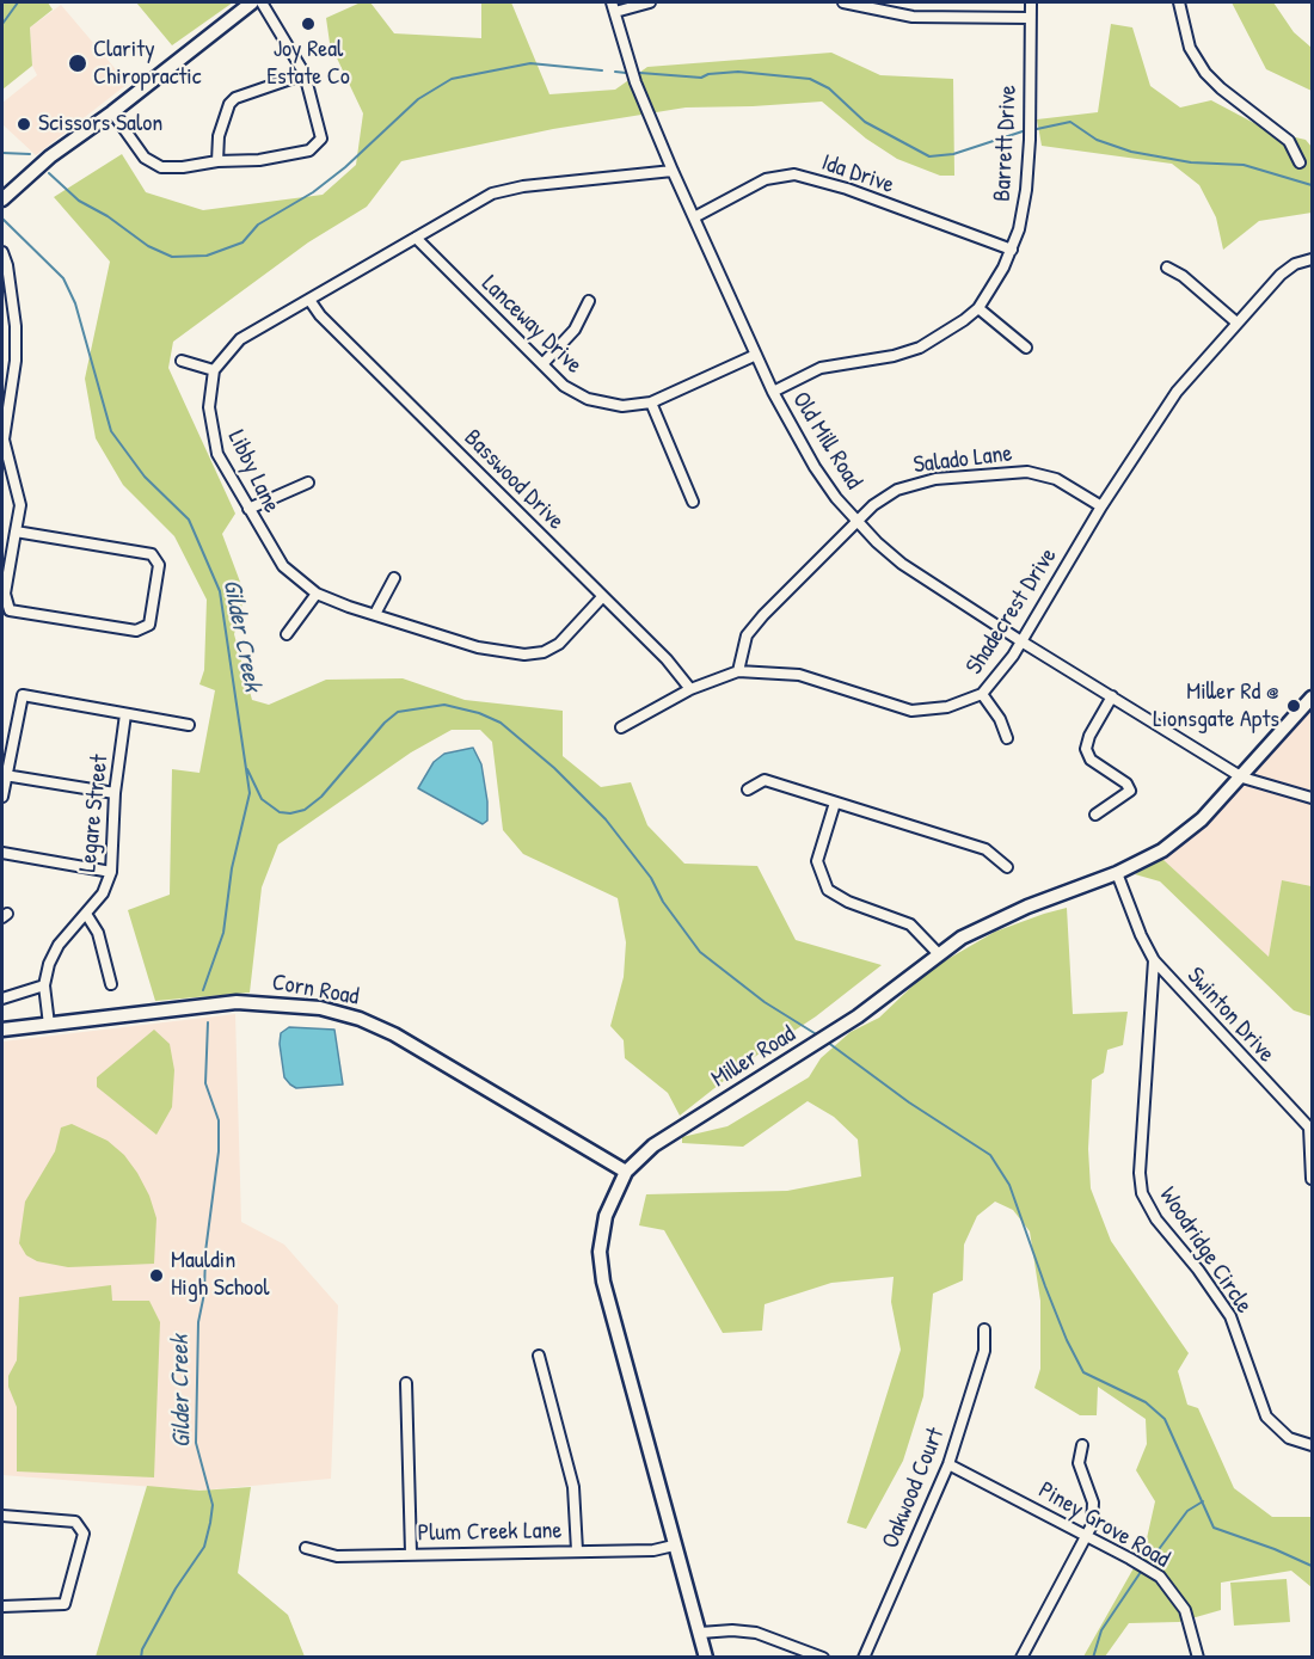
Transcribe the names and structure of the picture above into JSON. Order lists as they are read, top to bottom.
{
  "streets": {
    "street": [
      "Barrett Drive",
      "Ida Drive",
      "Lanceway Drive",
      "Old Mill Road",
      "Salado Lane",
      "Libby Lane",
      "Basswood Drive",
      "Shadecrest Drive",
      "Legare Street",
      "Corn Road",
      "Swinton Drive",
      "Miller Road",
      "Woodridge Circle",
      "Oakwood Court",
      "Piney Grove Road",
      "Plum Creek Lane"
    ]
  },
  "crossings": [
    ["Barrett Drive", "Ida Drive"],
    ["Barrett Drive", "Old Mill Road"],
    ["Ida Drive", "Old Mill Road"],
    ["Lanceway Drive", "Old Mill Road"],
    ["Old Mill Road", "Salado Lane"],
    ["Old Mill Road", "Shadecrest Drive"],
    ["Old Mill Road", "Miller Road"],
    ["Salado Lane", "Shadecrest Drive"],
    ["Libby Lane", "Basswood Drive"],
    ["Basswood Drive", "Shadecrest Drive"],
    ["Legare Street", "Corn Road"],
    ["Corn Road", "Miller Road"],
    ["Swinton Drive", "Miller Road"],
    ["Swinton Drive", "Woodridge Circle"],
    ["Miller Road", "Plum Creek Lane"],
    ["Oakwood Court", "Piney Grove Road"]
  ],
  "water": ["Gilder Creek"],
  "places": [
    "Joy Real Estate Co",
    "Clarity Chiropractic",
    "Scissors Salon",
    "Miller Rd @ Lionsgate Apts",
    "Mauldin High School"
  ]
}
